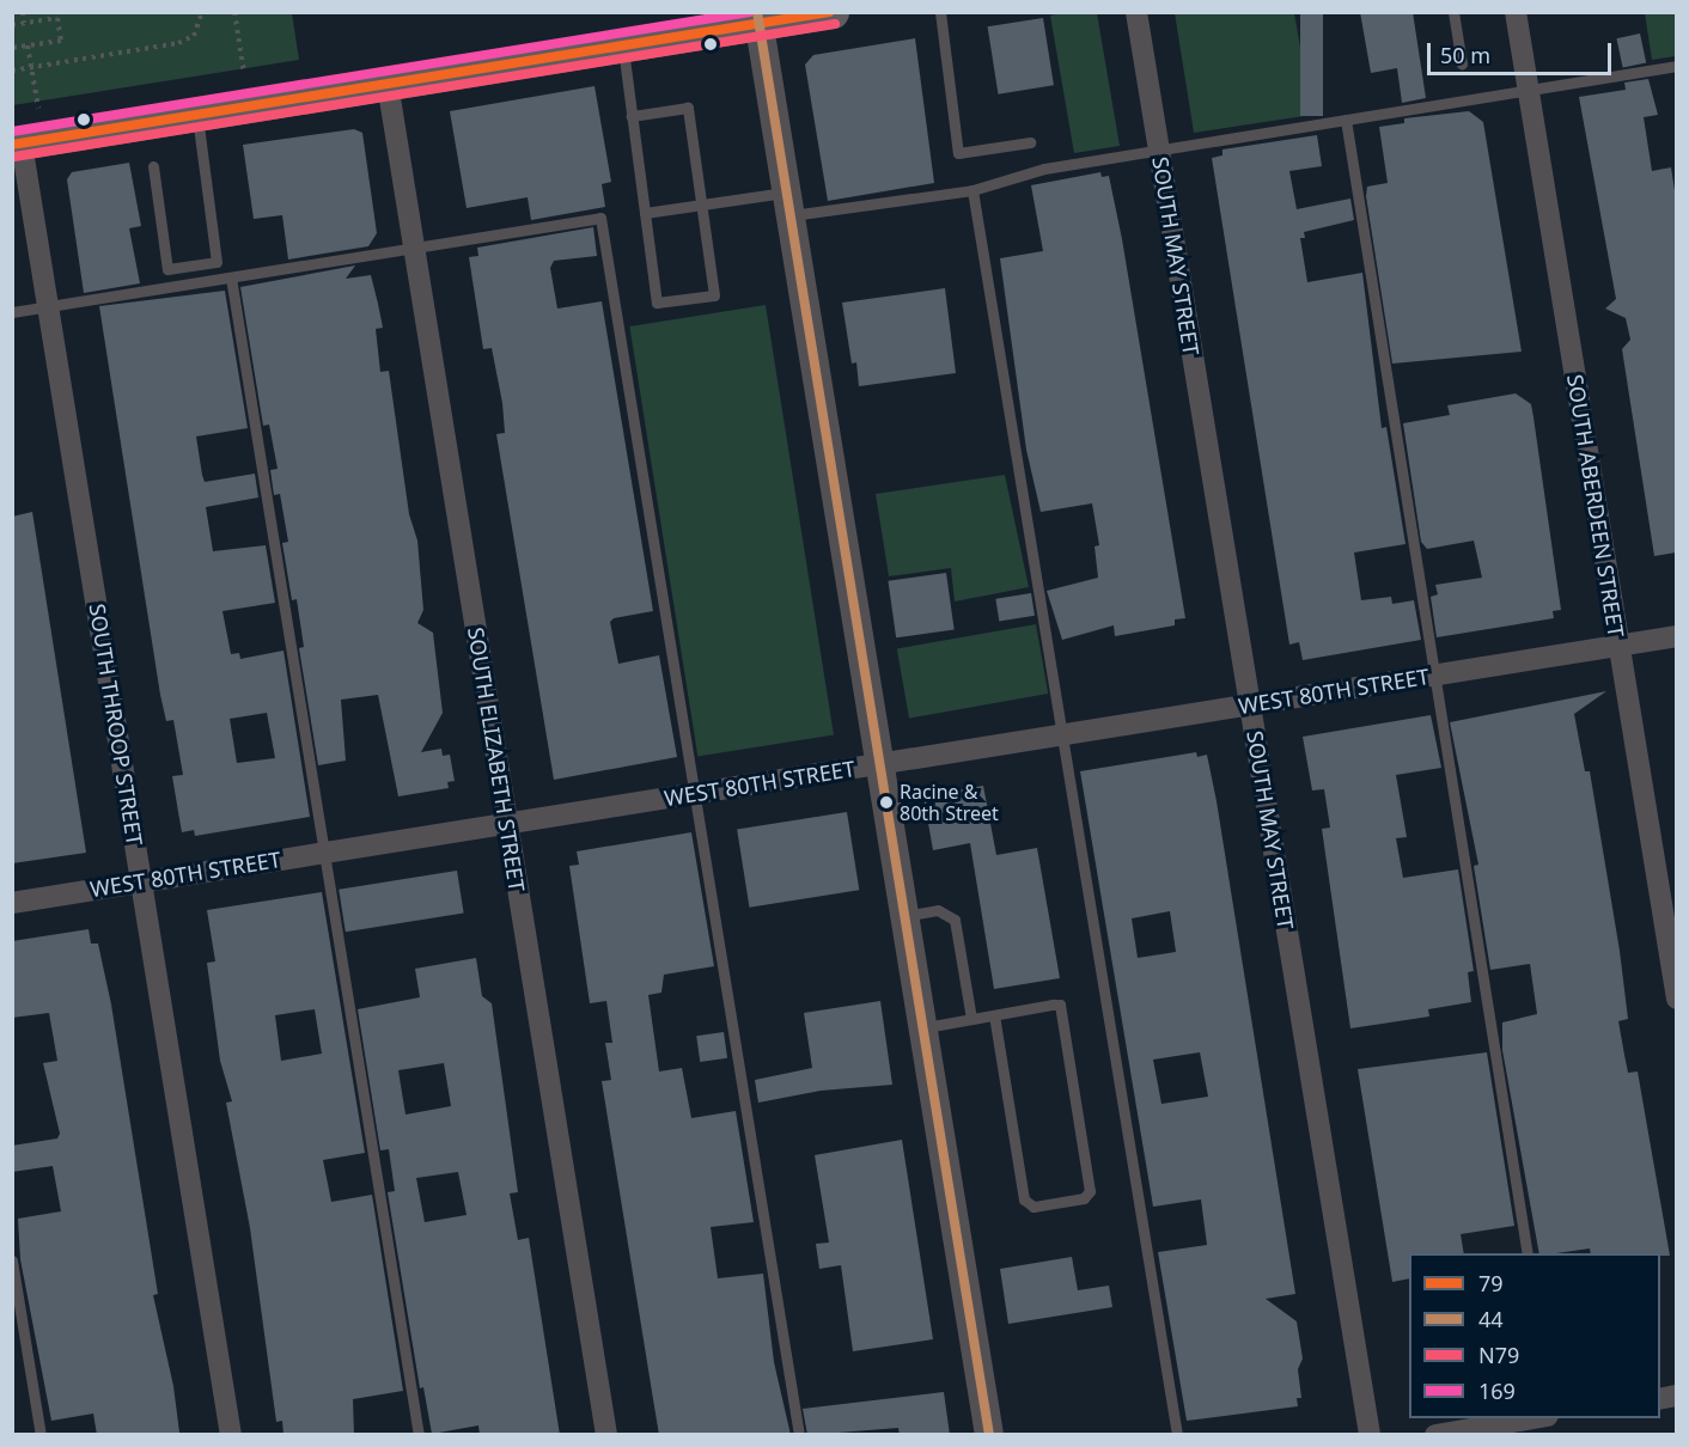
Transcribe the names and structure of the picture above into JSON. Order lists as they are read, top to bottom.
{
  "streets": {
    "street": [
      "SOUTH MAY STREET",
      "SOUTH ABERDEEN STREET",
      "WEST 80TH STREET",
      "SOUTH THROOP STREET",
      "SOUTH ELIZABETH STREET"
    ]
  },
  "crossings": [
    ["SOUTH MAY STREET", "WEST 80TH STREET"],
    ["SOUTH ABERDEEN STREET", "WEST 80TH STREET"],
    ["WEST 80TH STREET", "SOUTH THROOP STREET"],
    ["WEST 80TH STREET", "SOUTH ELIZABETH STREET"]
  ],
  "places": ["Racine & 80th Street"],
  "lines": [
    "transit line 79",
    "transit line 44",
    "transit line 169",
    "transit line N79"
  ],
  "legend": [
    "79",
    "44",
    "N79",
    "169"
  ],
  "scale_bar": "50 m"
}
